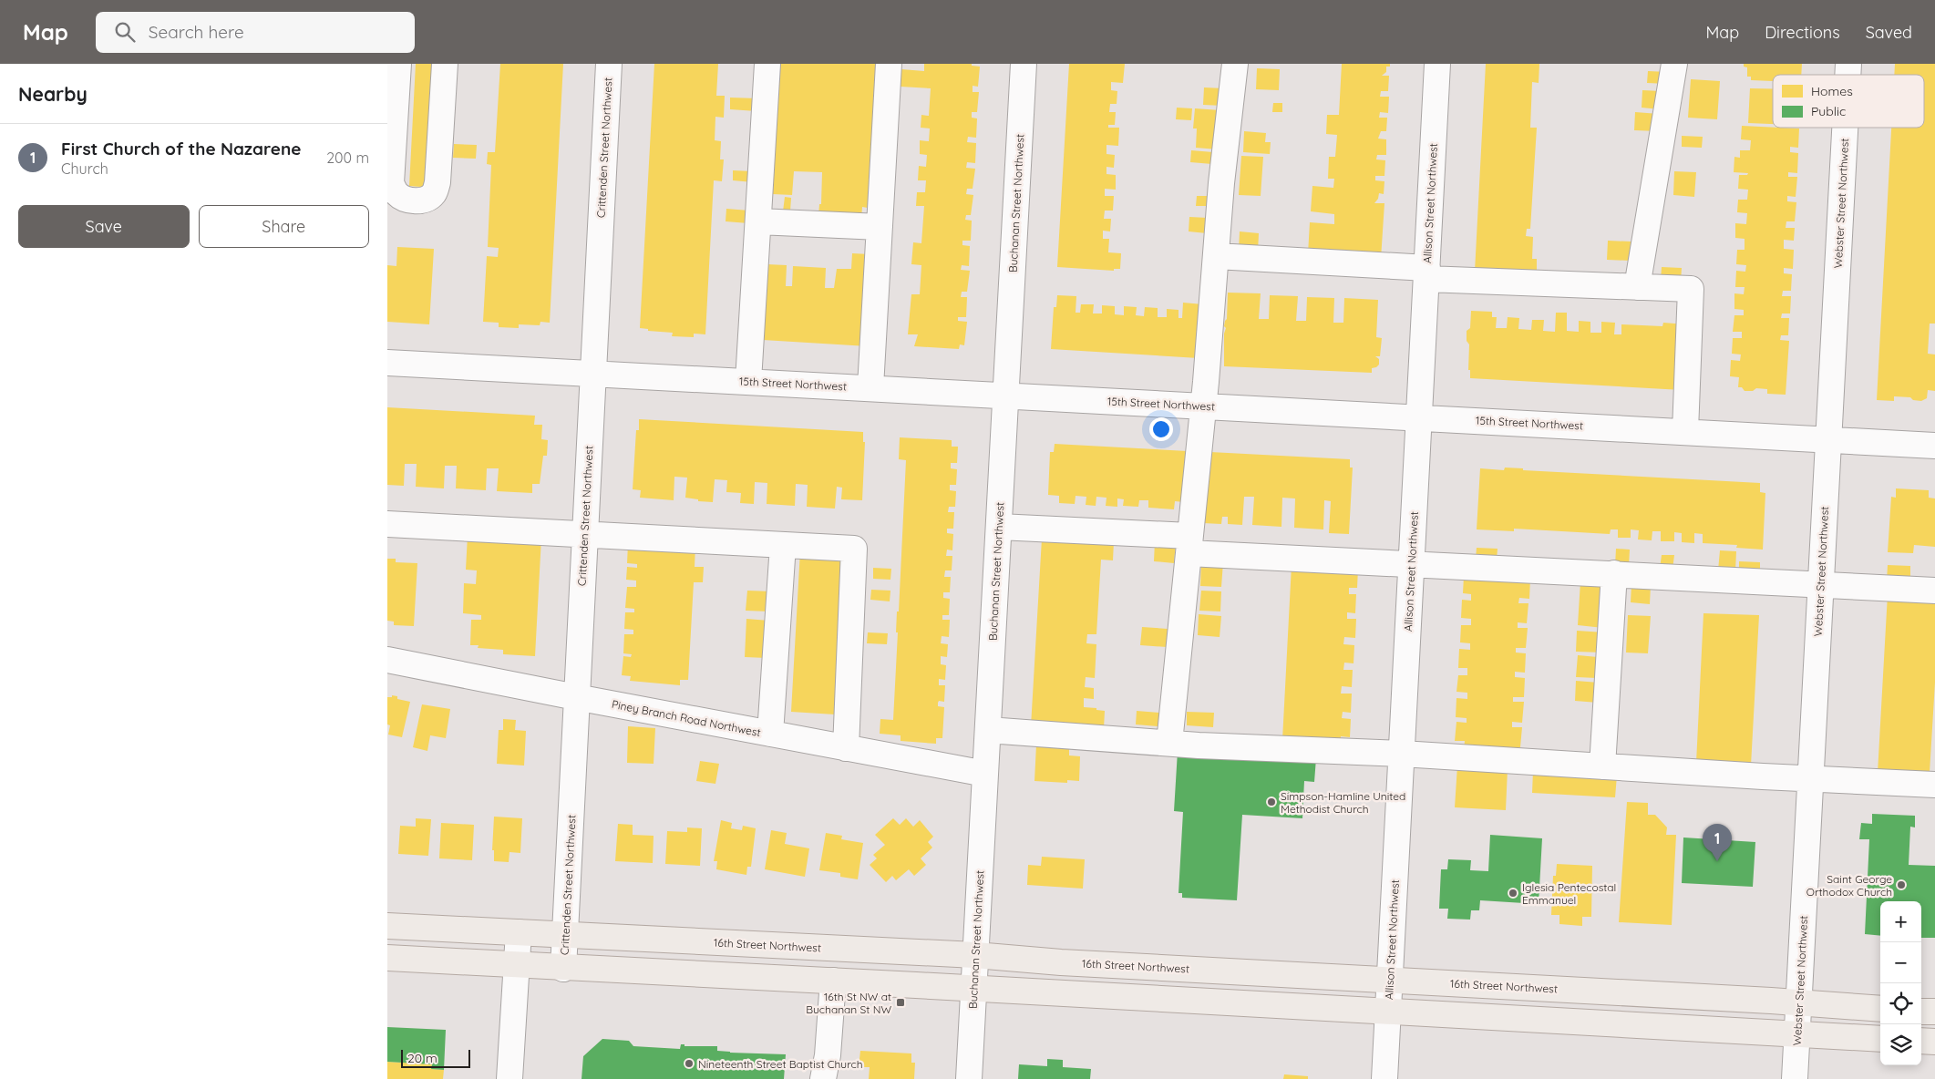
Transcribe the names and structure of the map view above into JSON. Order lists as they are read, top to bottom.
{
  "streets": {
    "main road": ["16th Street Northwest"],
    "street": [
      "Crittenden Street Northwest",
      "Buchanan Street Northwest",
      "Allison Street Northwest",
      "Webster Street Northwest",
      "15th Street Northwest",
      "Piney Branch Road Northwest"
    ]
  },
  "crossings": [
    ["Crittenden Street Northwest", "15th Street Northwest"],
    ["Crittenden Street Northwest", "Piney Branch Road Northwest"],
    ["Crittenden Street Northwest", "16th Street Northwest"],
    ["Buchanan Street Northwest", "15th Street Northwest"],
    ["Buchanan Street Northwest", "Piney Branch Road Northwest"],
    ["Buchanan Street Northwest", "16th Street Northwest"],
    ["Allison Street Northwest", "15th Street Northwest"],
    ["Allison Street Northwest", "16th Street Northwest"],
    ["Webster Street Northwest", "15th Street Northwest"],
    ["Webster Street Northwest", "16th Street Northwest"]
  ],
  "places": {
    "other": [
      "Simpson-Hamline United Methodist Church",
      "Saint George Orthodox Church",
      "Iglesia Pentecostal Emmanuel",
      "Nineteenth Street Baptist Church"
    ],
    "transit": ["16th St NW at Buchanan St NW"]
  },
  "legend": ["Homes", "Public"],
  "scale_bar": "20 m",
  "page": {
    "header": "Map",
    "search": "Search here",
    "nav": ["Map", "Directions", "Saved"],
    "heading": "Nearby",
    "list": [
      {
        "mark": "1",
        "name": "First Church of the Nazarene",
        "note": "Church",
        "value": "200 m"
      }
    ],
    "buttons": ["Save", "Share"],
    "pins": "1",
    "map_buttons": ["+", "−"],
    "scale": "20 m"
  }
}
